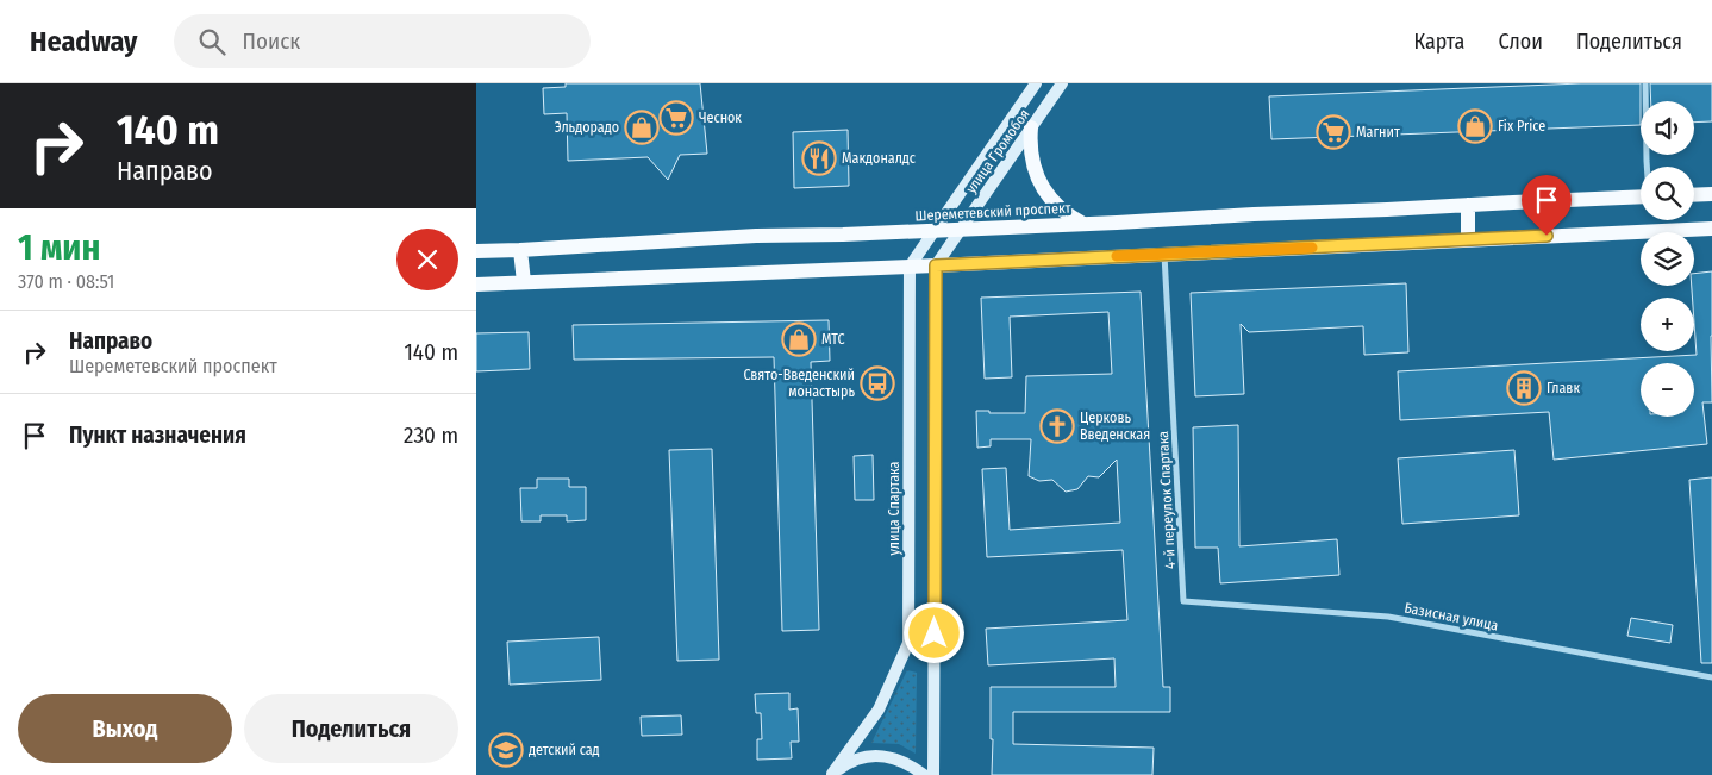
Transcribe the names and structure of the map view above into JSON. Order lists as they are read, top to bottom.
{
  "streets": {
    "main road": ["улица Громобоя", "Шереметевский проспект", "улица Спартака"],
    "street": ["4-й переулок Спартака", "Базисная улица"]
  },
  "crossings": [
    ["улица Громобоя", "Шереметевский проспект"],
    ["4-й переулок Спартака", "Базисная улица"]
  ],
  "places": {
    "supermarket": ["Чеснок", "Магнит"],
    "shop": ["Fix Price", "Эльдорадо", "МТС"],
    "restaurant": ["Макдоналдс"],
    "bus stop": ["Свято-Введенский монастырь"],
    "building": ["Главк"],
    "church": ["Церковь Введенская"],
    "school or university": ["детский сад"]
  },
  "page": {
    "header": "Headway",
    "search": "Поиск",
    "nav": ["Карта", "Слои", "Поделиться"],
    "turn": ["140 m", "Направо"],
    "map_buttons": ["+", "−"],
    "heading": ["1 мин", "370 m · 08:51"],
    "list": [
      {
        "name": "Направо",
        "note": "Шереметевский проспект",
        "value": "140 m"
      },
      {
        "name": "Пункт назначения",
        "value": "230 m"
      }
    ],
    "buttons": ["Выход", "Поделиться"]
  }
}
